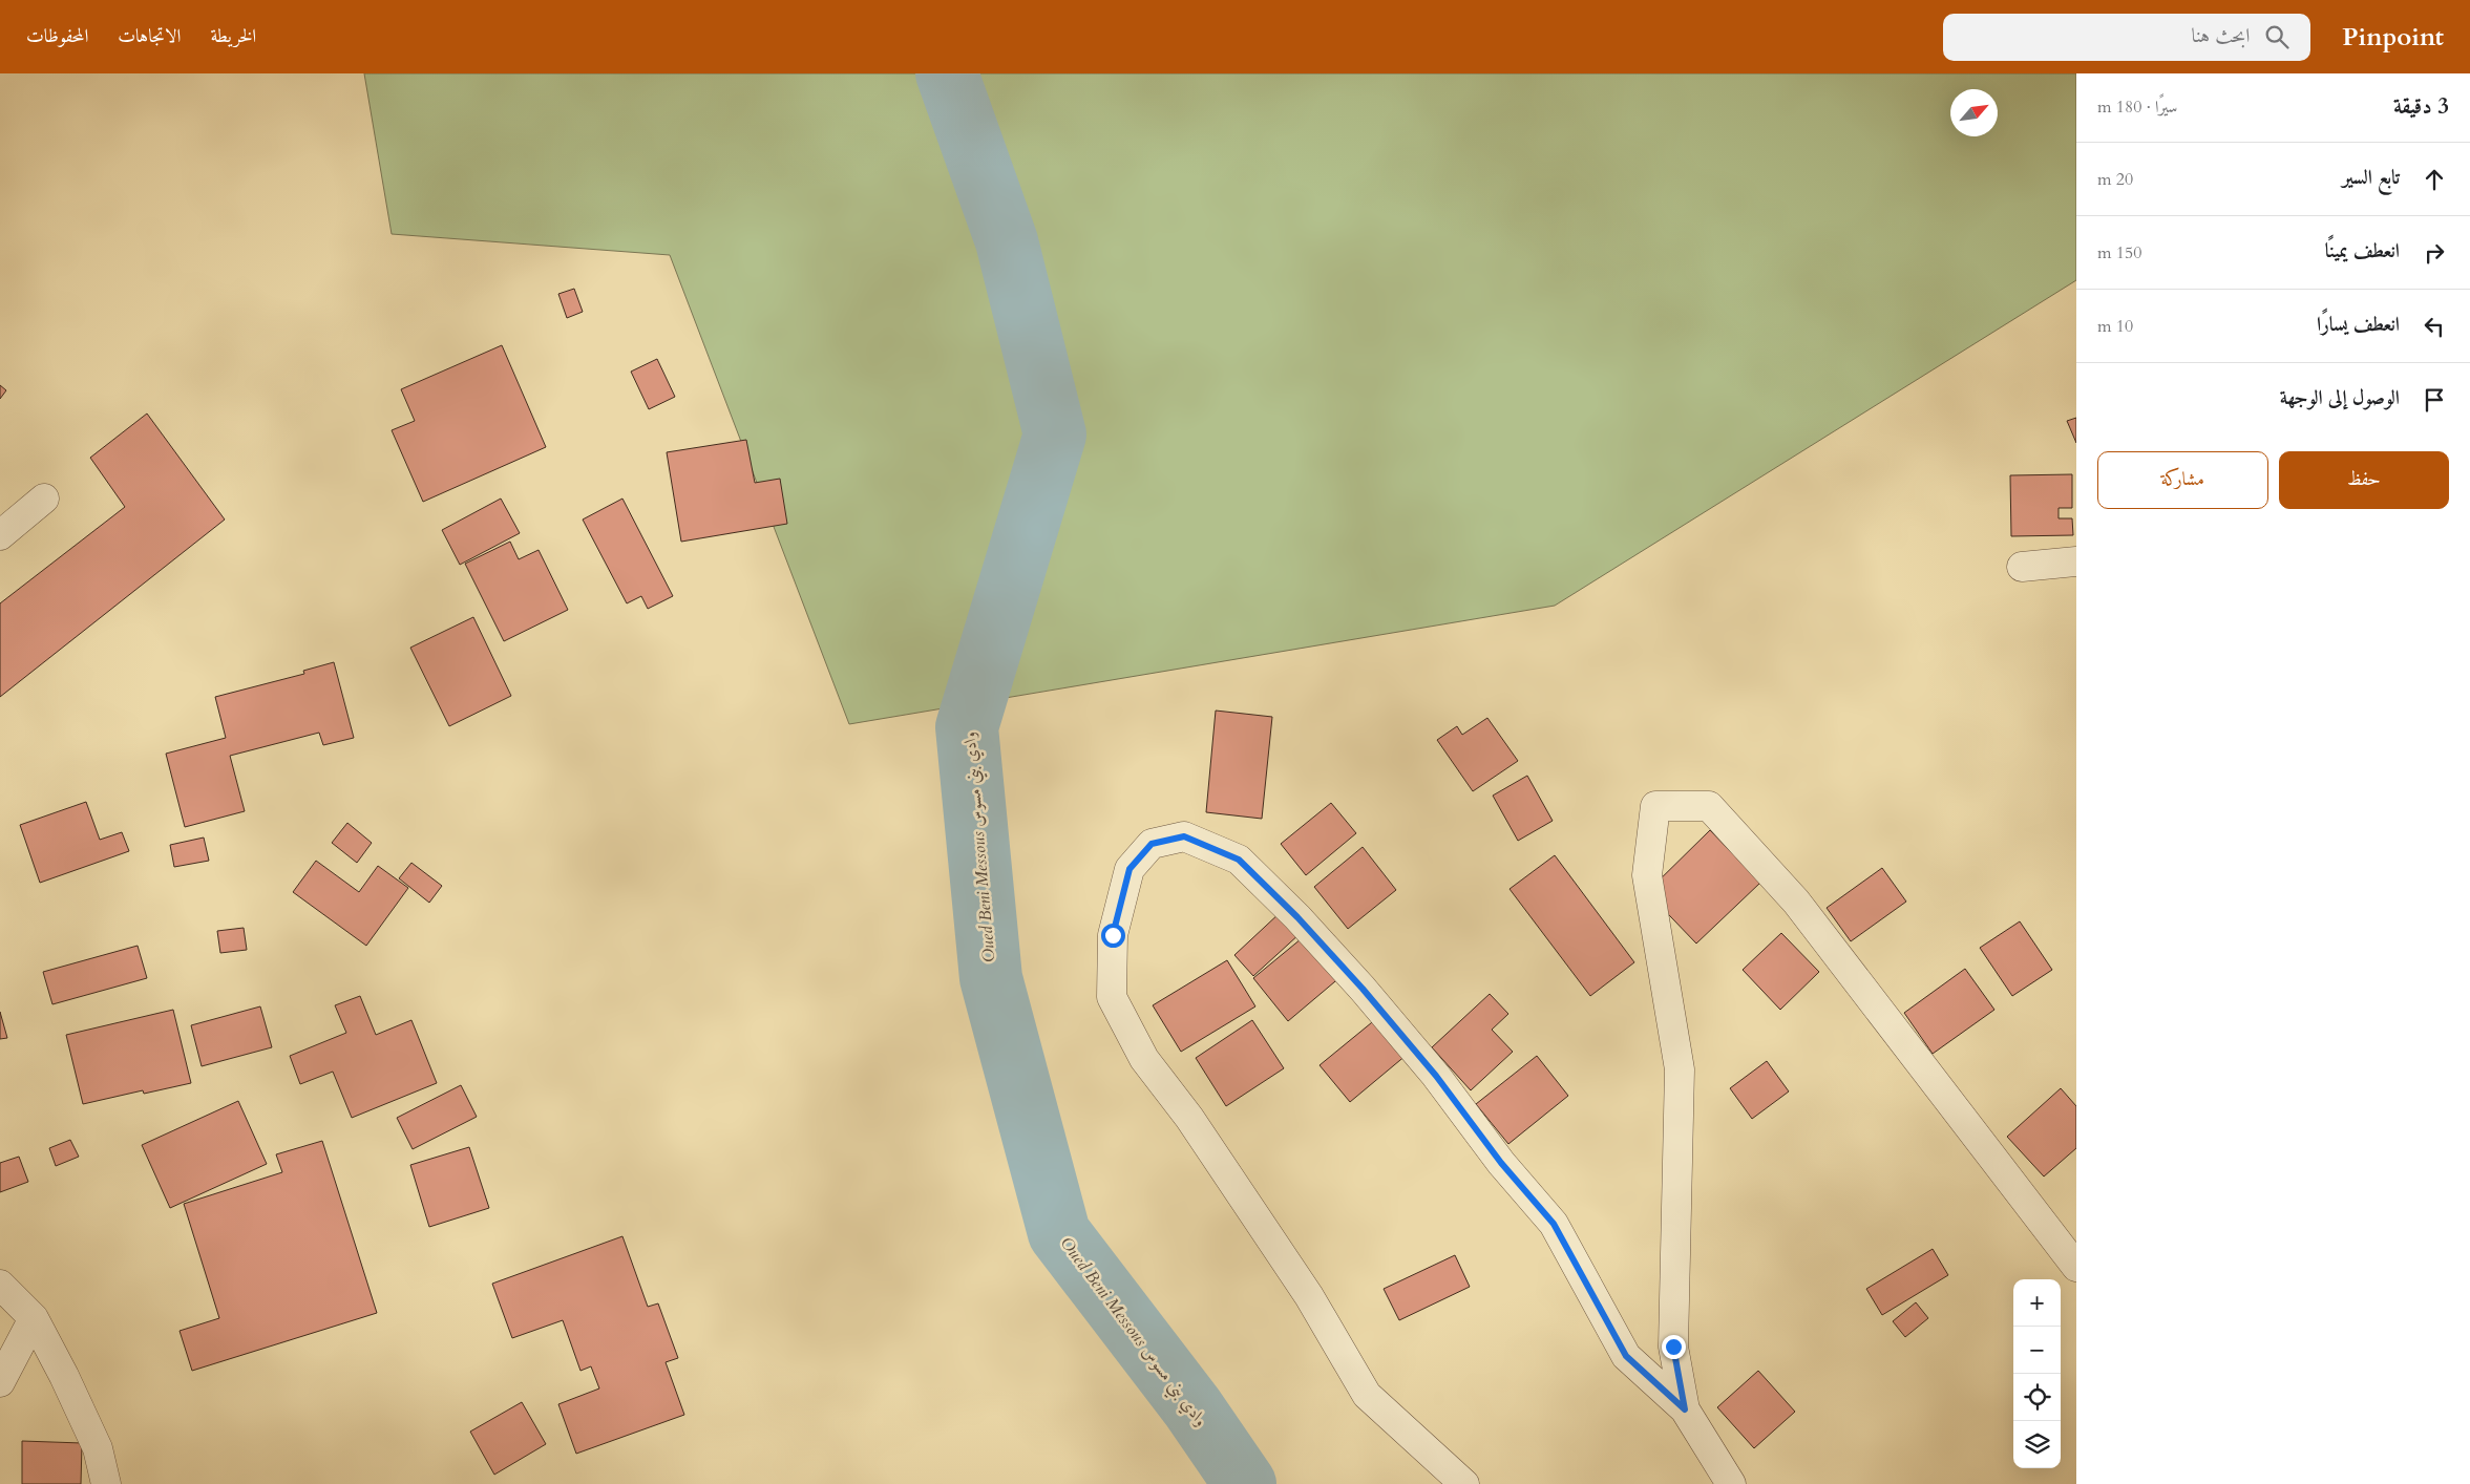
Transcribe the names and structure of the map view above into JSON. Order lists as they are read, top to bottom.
{
  "water": ["Oued Beni Messous وادي بني مسوس"],
  "north": "top right",
  "page": {
    "header": "Pinpoint",
    "search": "ابحث هنا",
    "nav": ["الخريطة", "الاتجاهات", "المحفوظات"],
    "heading": ["3 دقيقة", "سيرًا · 180 m"],
    "list": [
      ["تابع السير", "20 m"],
      ["انعطف يمينًا", "150 m"],
      ["انعطف يسارًا", "10 m"],
      "الوصول إلى الوجهة"
    ],
    "buttons": ["حفظ", "مشاركة"],
    "map_buttons": ["+", "−"]
  }
}
